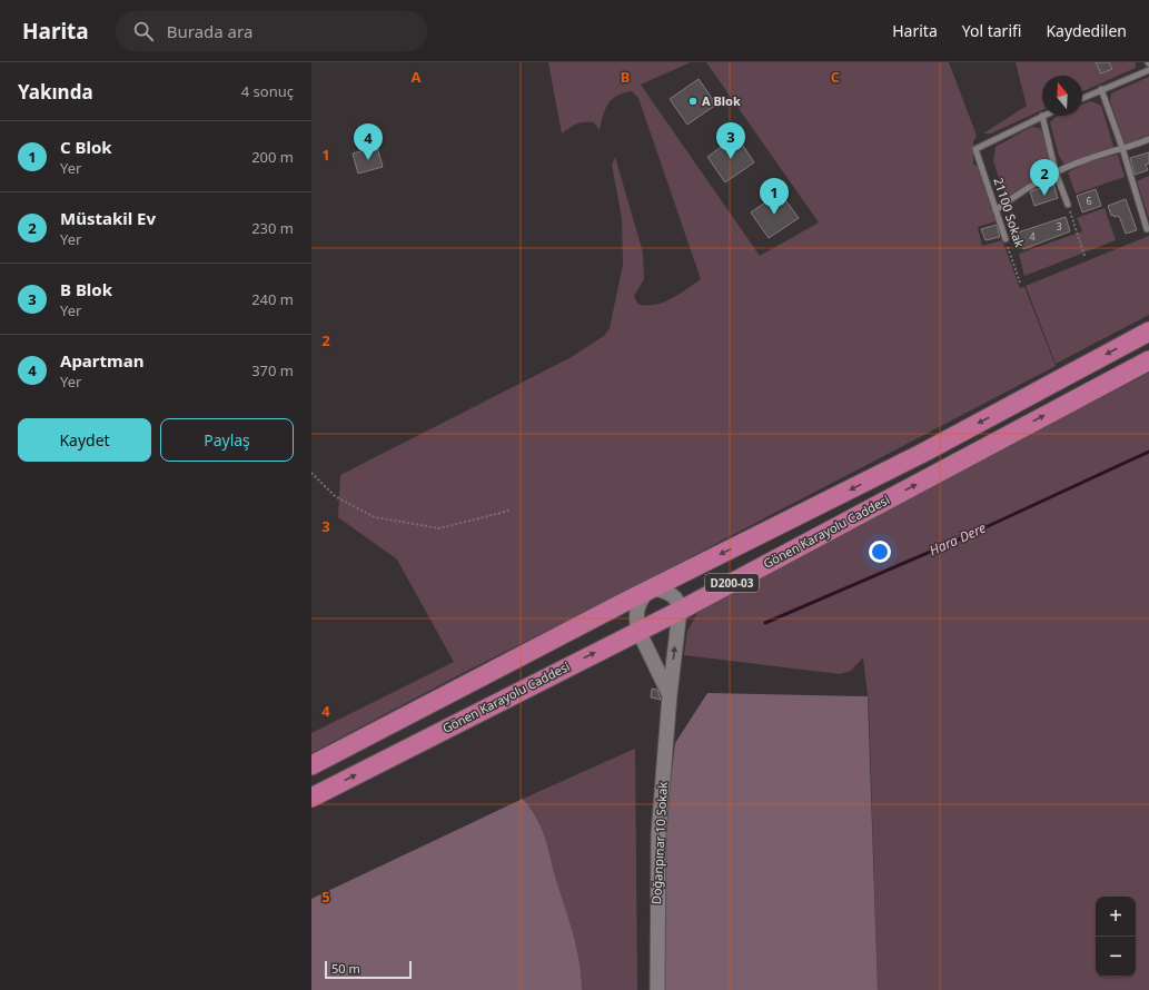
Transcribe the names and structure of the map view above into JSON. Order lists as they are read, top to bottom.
{
  "streets": {
    "highway": ["Gönen Karayolu Caddesi", "D200-03"],
    "street": ["Doğanpınar 10 Sokak"],
    "lane": ["21100 Sokak"]
  },
  "crossings": [
    ["Gönen Karayolu Caddesi", "Doğanpınar 10 Sokak"]
  ],
  "water": ["Hara Dere"],
  "places": ["A Blok"],
  "house_numbers": ["6", "3", "4"],
  "scale_bar": "50 m",
  "north": "top",
  "page": {
    "header": "Harita",
    "search": "Burada ara",
    "nav": ["Harita", "Yol tarifi", "Kaydedilen"],
    "heading": ["Yakında", "4 sonuç"],
    "list": [
      {
        "mark": "1",
        "name": "C Blok",
        "note": "Yer",
        "value": "200 m"
      },
      {
        "mark": "2",
        "name": "Müstakil Ev",
        "note": "Yer",
        "value": "230 m"
      },
      {
        "mark": "3",
        "name": "B Blok",
        "note": "Yer",
        "value": "240 m"
      },
      {
        "mark": "4",
        "name": "Apartman",
        "note": "Yer",
        "value": "370 m"
      }
    ],
    "pins": [
      "3",
      "4",
      "2",
      "1"
    ],
    "buttons": ["Kaydet", "Paylaş"],
    "map_buttons": ["+", "−"],
    "scale": "50 m"
  },
  "grid": {
    "columns": ["A", "B", "C"],
    "rows": [
      "1",
      "2",
      "3",
      "4",
      "5"
    ]
  }
}
